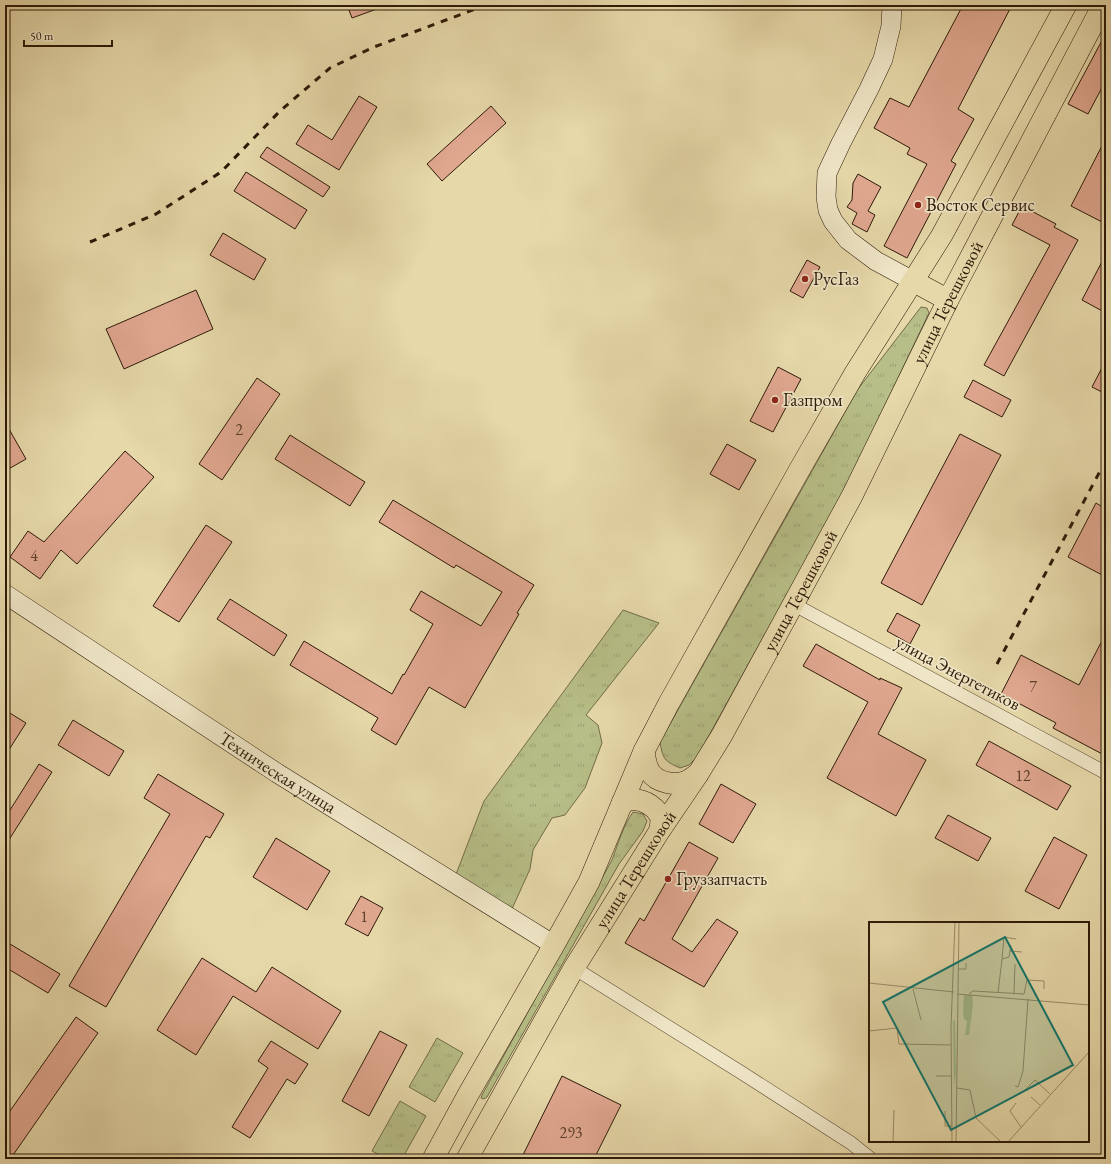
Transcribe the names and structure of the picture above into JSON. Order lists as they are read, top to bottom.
{
  "streets": {
    "main road": ["улица Терешковой"],
    "street": ["улица Энергетиков", "Техническая улица"]
  },
  "crossings": [
    ["улица Терешковой", "улица Энергетиков"],
    ["улица Терешковой", "Техническая улица"]
  ],
  "places": [
    "Восток Сервис",
    "РусГаз",
    "Газпром",
    "Груззапчасть"
  ],
  "house_numbers": [
    "2",
    "4",
    "7",
    "12",
    "1",
    "293"
  ],
  "scale_bar": "50 m"
}
